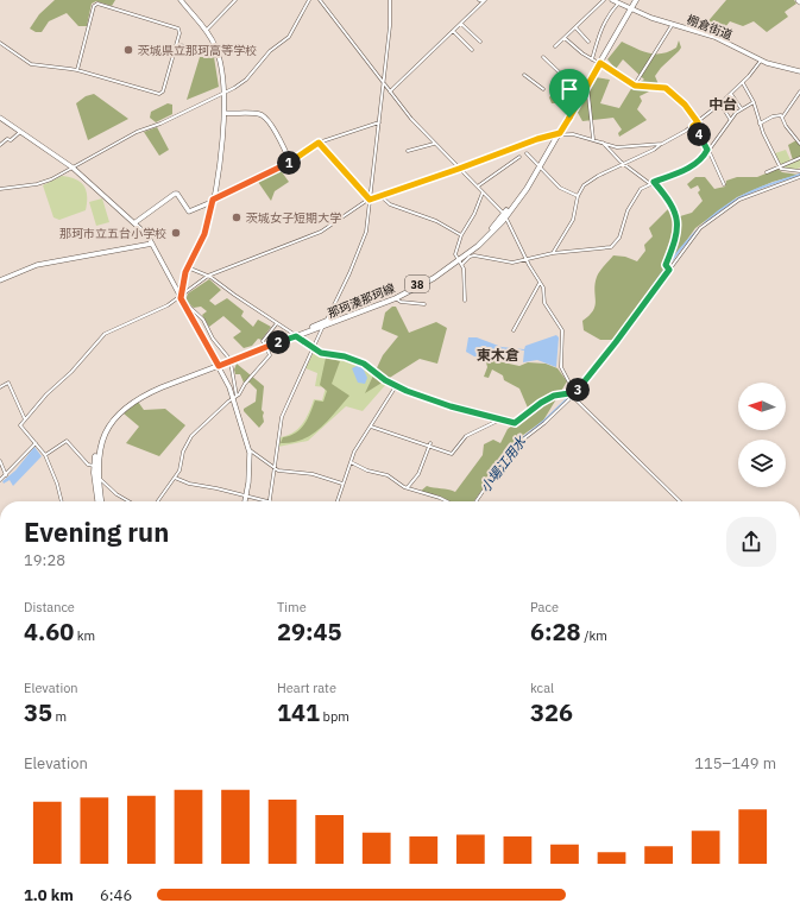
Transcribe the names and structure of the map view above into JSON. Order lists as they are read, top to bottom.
{
  "streets": {
    "main road": ["38", "那珂湊那珂線"],
    "street": ["棚倉街道"]
  },
  "crossings": [
    ["棚倉街道", "那珂湊那珂線"]
  ],
  "districts": ["中台", "東木倉"],
  "water": ["小場江用水"],
  "places": ["茨城県立那珂高等学校", "茨城女子短期大学", "那珂市立五台小学校"],
  "north": "left",
  "page": {
    "pins": [
      "4",
      "1",
      "2",
      "3"
    ],
    "heading": ["Evening run", "19:28"],
    "stats": [
      ["Distance", "4.60 km"],
      ["Time", "29:45"],
      ["Pace", "6:28 /km"],
      ["Elevation", "35 m"],
      ["Heart rate", "141 bpm"],
      ["kcal", "326"]
    ],
    "chart": ["Elevation", "115–149 m"],
    "list": [
      {
        "name": "1.0 km",
        "note": "6:46"
      }
    ]
  }
}
